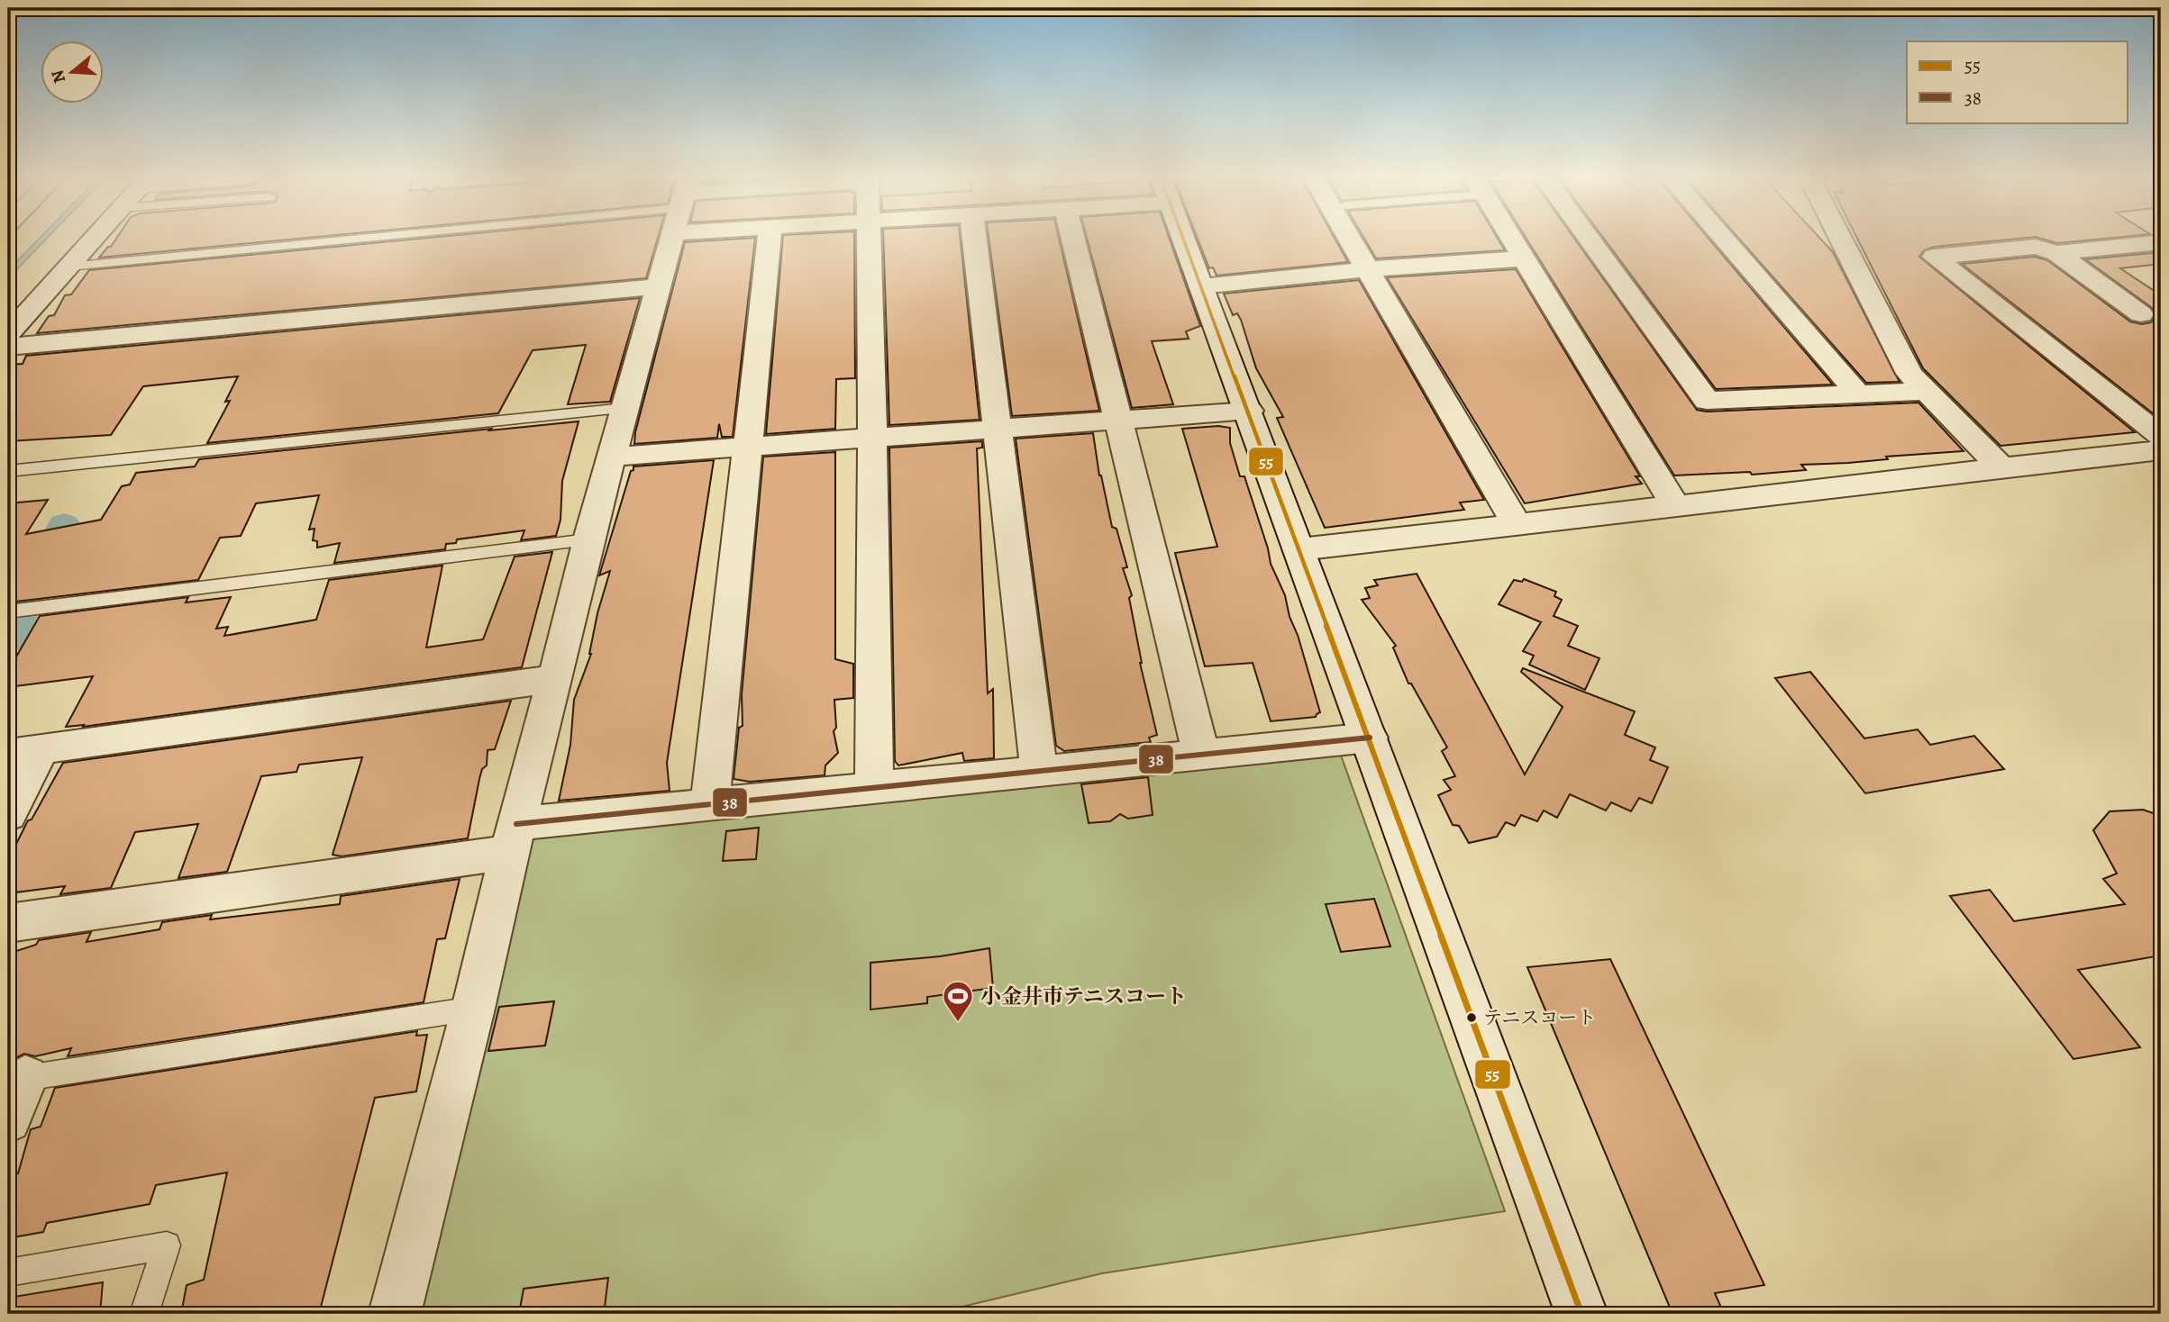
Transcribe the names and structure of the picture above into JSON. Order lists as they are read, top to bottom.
{
  "places": {
    "other": ["テニスコート"],
    "sports": ["小金井市テニスコート"]
  },
  "lines": ["transit line 55", "transit line 38"],
  "legend": ["55", "38"],
  "north": "left"
}
